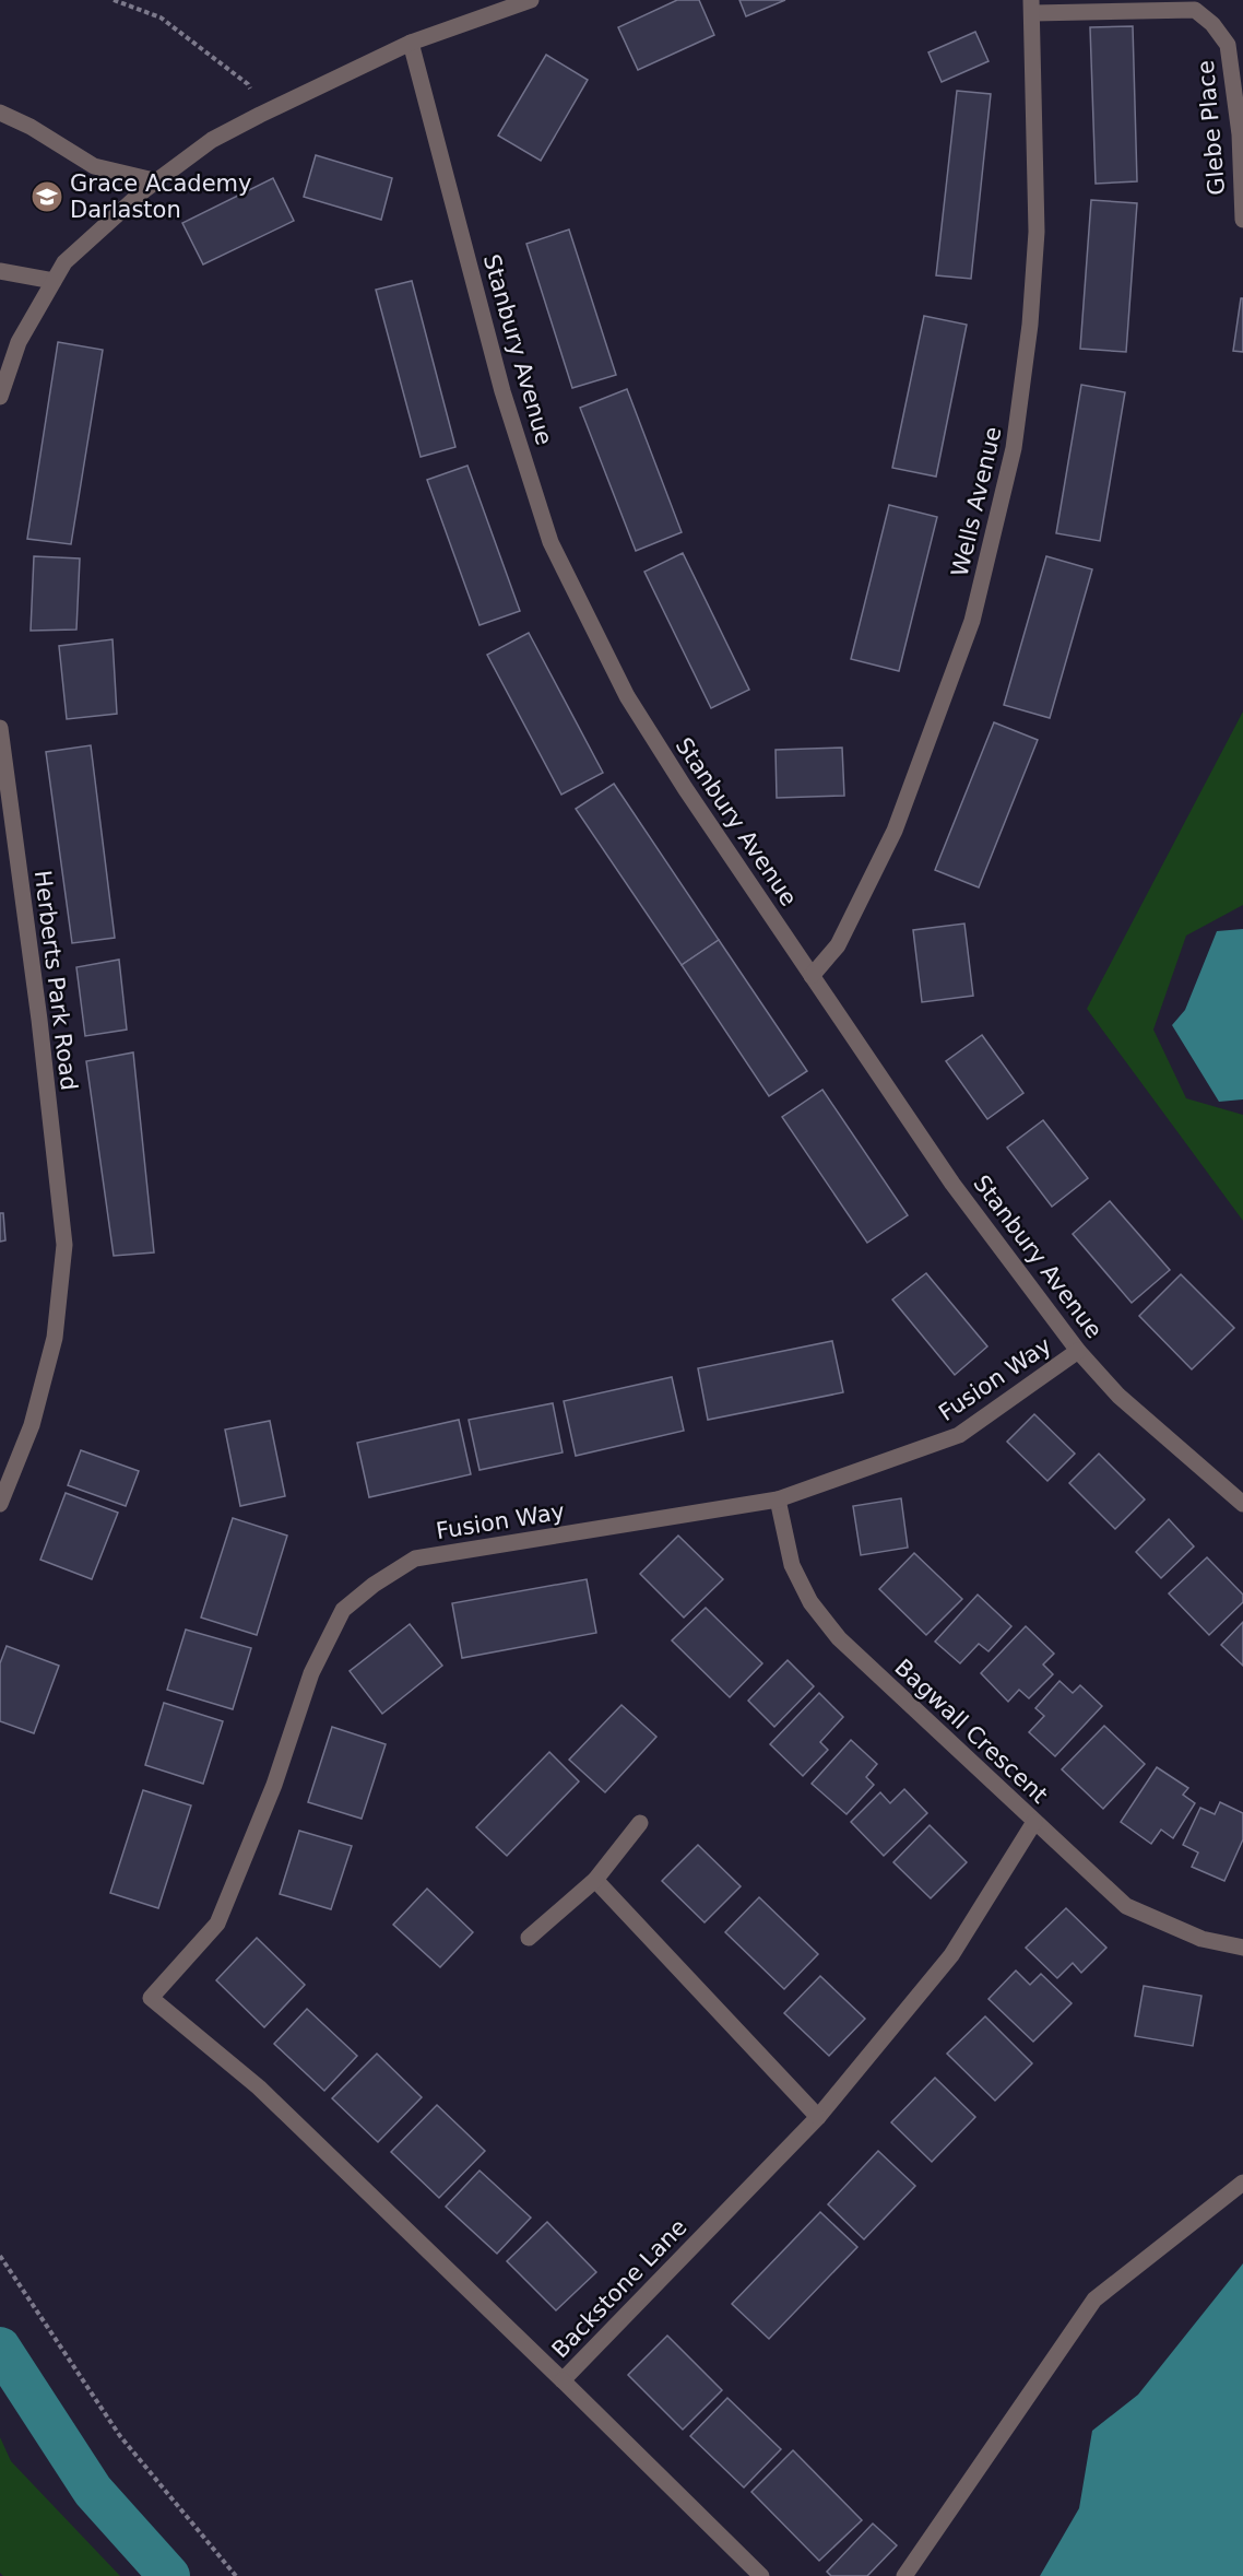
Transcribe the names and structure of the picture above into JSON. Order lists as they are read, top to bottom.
{
  "streets": {
    "street": [
      "Glebe Place",
      "Stanbury Avenue",
      "Wells Avenue",
      "Herberts Park Road",
      "Fusion Way",
      "Bagwall Crescent",
      "Backstone Lane"
    ]
  },
  "crossings": [
    ["Glebe Place", "Wells Avenue"],
    ["Stanbury Avenue", "Wells Avenue"],
    ["Stanbury Avenue", "Fusion Way"],
    ["Fusion Way", "Bagwall Crescent"],
    ["Fusion Way", "Backstone Lane"],
    ["Bagwall Crescent", "Backstone Lane"]
  ],
  "places": {
    "school or university": ["Grace Academy Darlaston"]
  }
}
